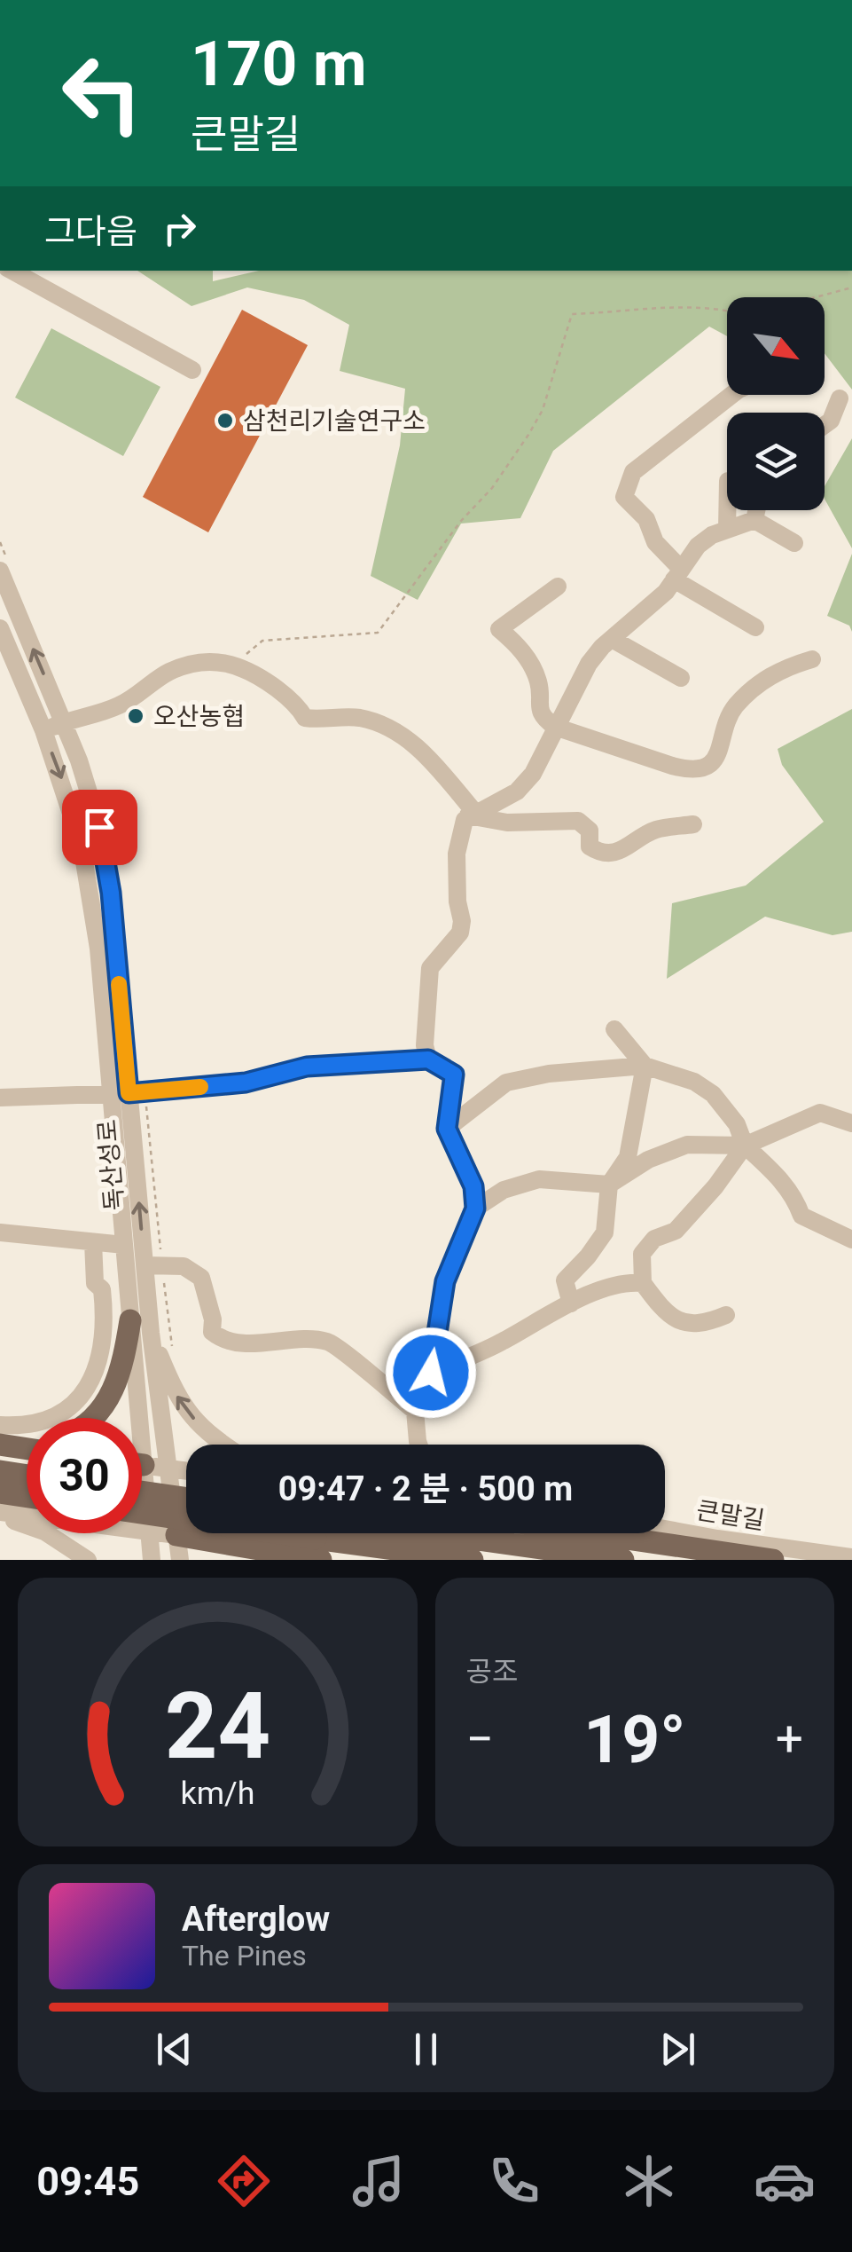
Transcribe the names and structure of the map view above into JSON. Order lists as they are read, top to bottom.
{
  "streets": {
    "street": ["독산성로", "큰말길"]
  },
  "places": ["삼천리기술연구소", "오산농협"],
  "north": "bottom right",
  "page": {
    "turn": ["170 m", "큰말길"],
    "then": "그다음",
    "limit": "30",
    "trip": "09:47 · 2 분 · 500 m",
    "tile": "공조",
    "heat": ["−", "19°", "+"],
    "song": ["Afterglow", "The Pines"],
    "tabs": "09:45",
    "gauge": ["24", "km/h"]
  }
}
